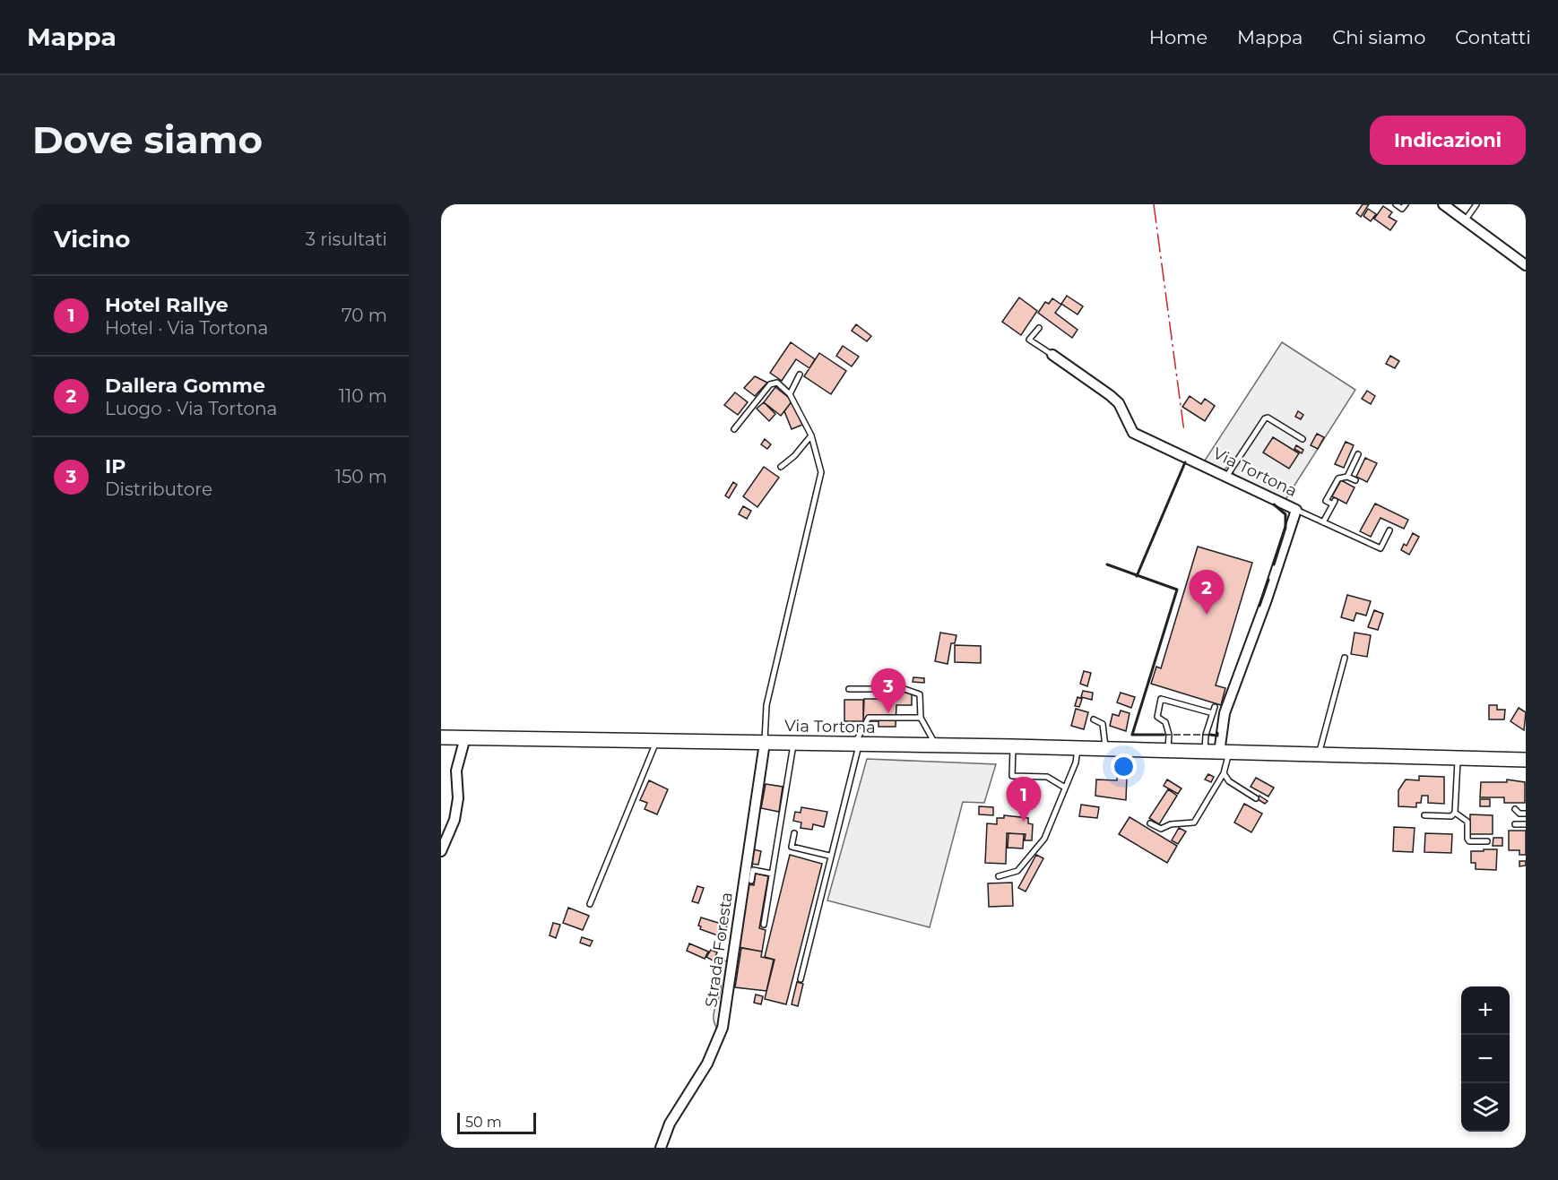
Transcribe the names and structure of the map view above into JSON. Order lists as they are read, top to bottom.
{
  "streets": {
    "main road": ["Via Tortona"],
    "street": ["Strada Foresta"]
  },
  "crossings": [
    ["Via Tortona", "Strada Foresta"]
  ],
  "scale_bar": "50 m",
  "page": {
    "header": "Mappa",
    "nav": [
      "Home",
      "Mappa",
      "Chi siamo",
      "Contatti"
    ],
    "buttons": "Indicazioni",
    "title": "Dove siamo",
    "heading": ["Vicino", "3 risultati"],
    "list": [
      {
        "mark": "1",
        "name": "Hotel Rallye",
        "note": "Hotel · Via Tortona",
        "value": "70 m"
      },
      {
        "mark": "2",
        "name": "Dallera Gomme",
        "note": "Luogo · Via Tortona",
        "value": "110 m"
      },
      {
        "mark": "3",
        "name": "IP",
        "note": "Distributore",
        "value": "150 m"
      }
    ],
    "pins": ["2", "3", "1"],
    "map_buttons": ["+", "−"],
    "scale": "50 m"
  }
}
